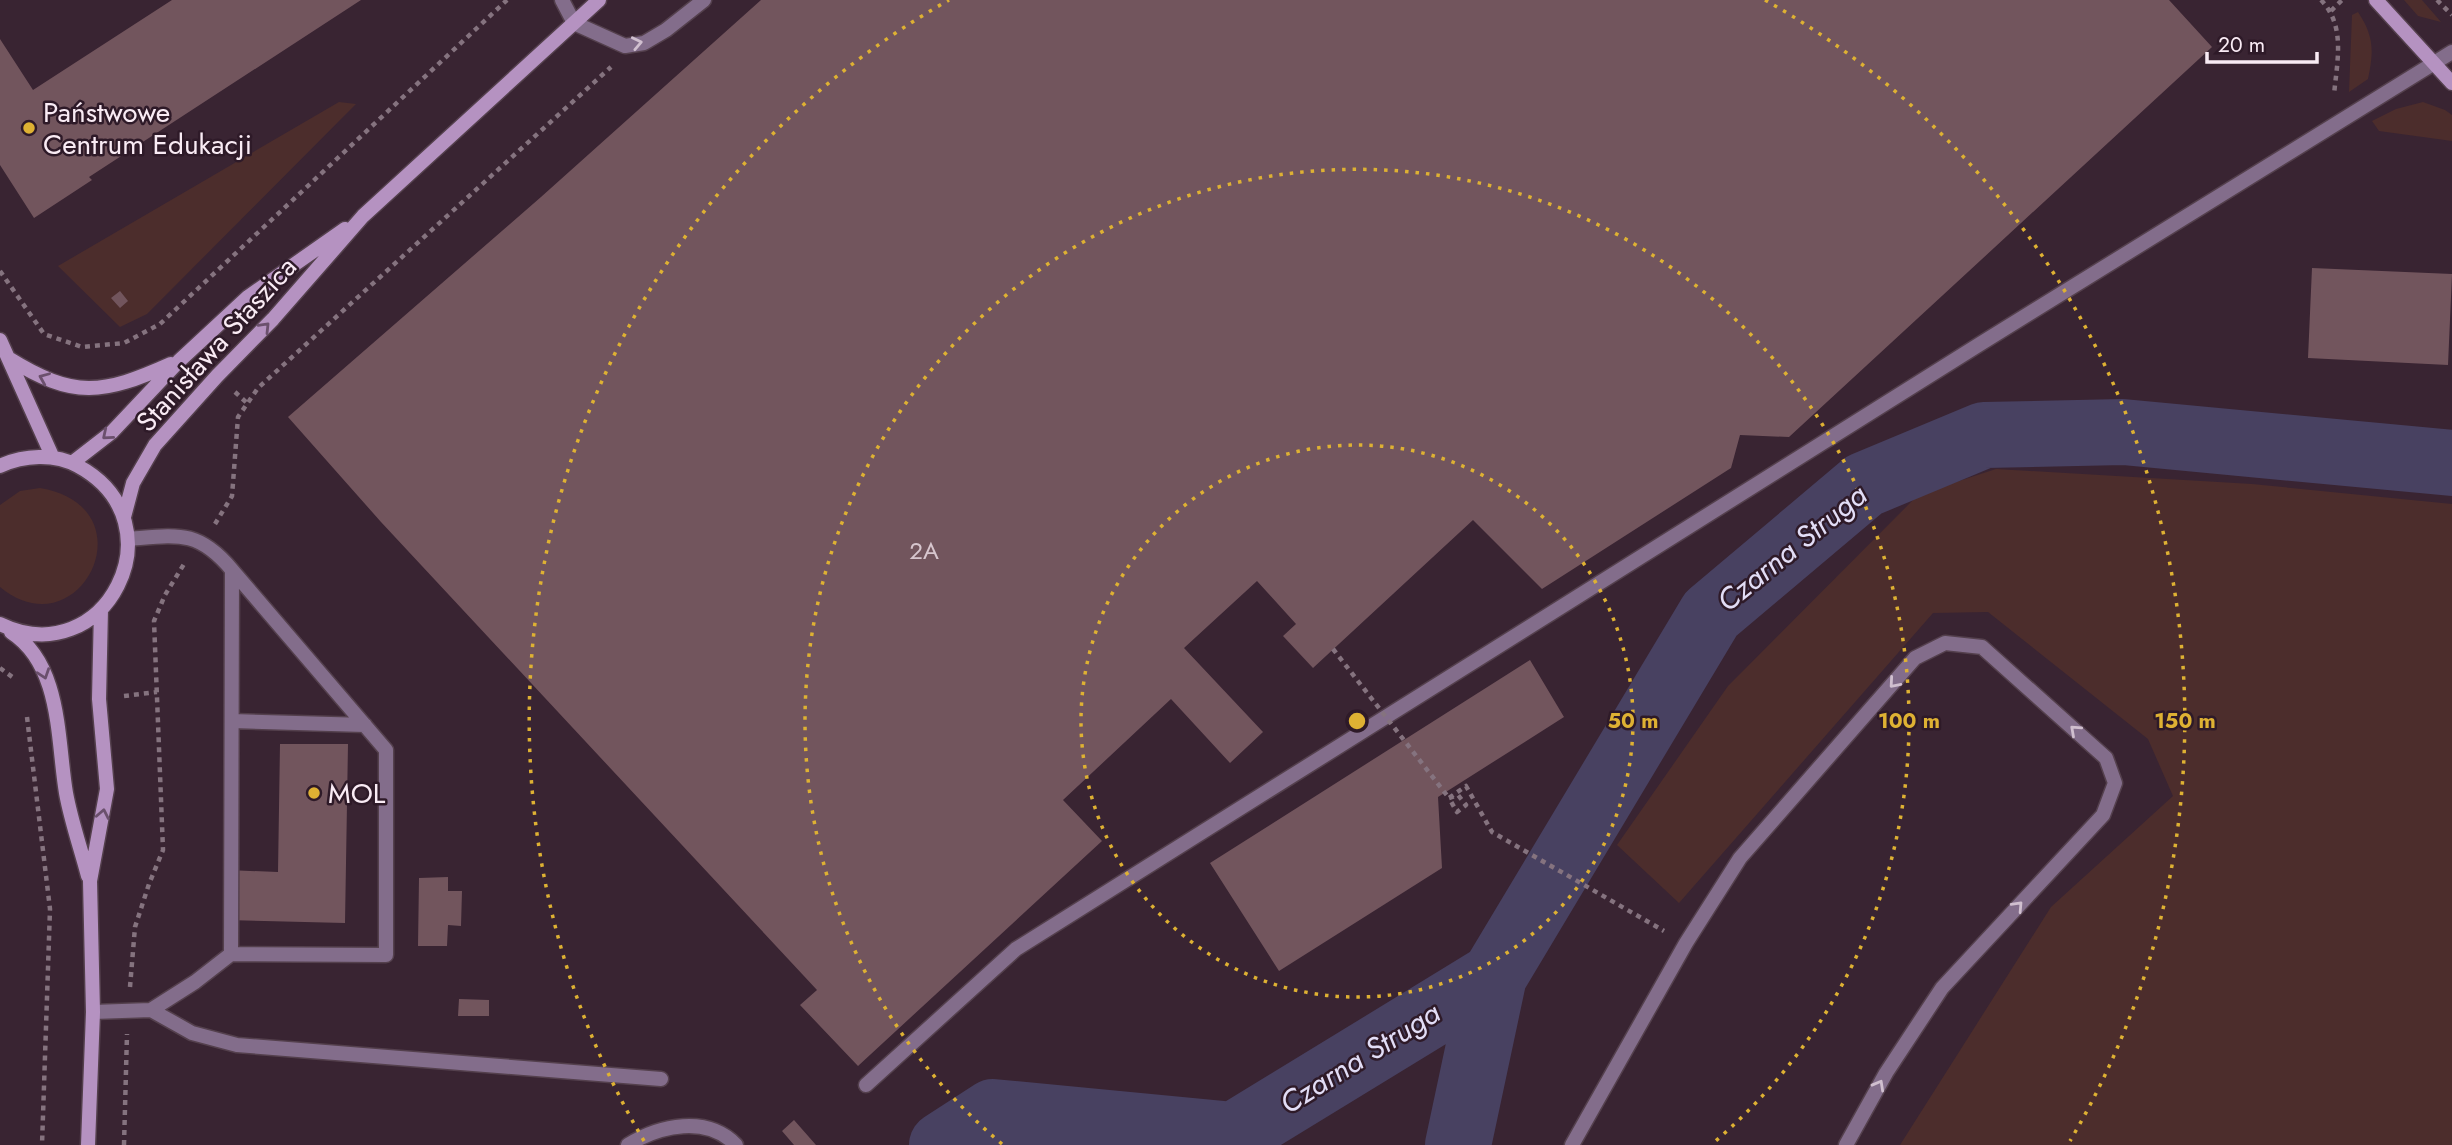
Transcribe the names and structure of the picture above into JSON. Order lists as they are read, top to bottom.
{
  "streets": {
    "street": ["Stanisława Staszica"]
  },
  "water": ["Czarna Struga"],
  "places": ["Państwowe Centrum Edukacji", "MOL"],
  "house_numbers": ["2A"],
  "scale_bar": "20 m",
  "rings": ["50 m", "100 m", "150 m"]
}
